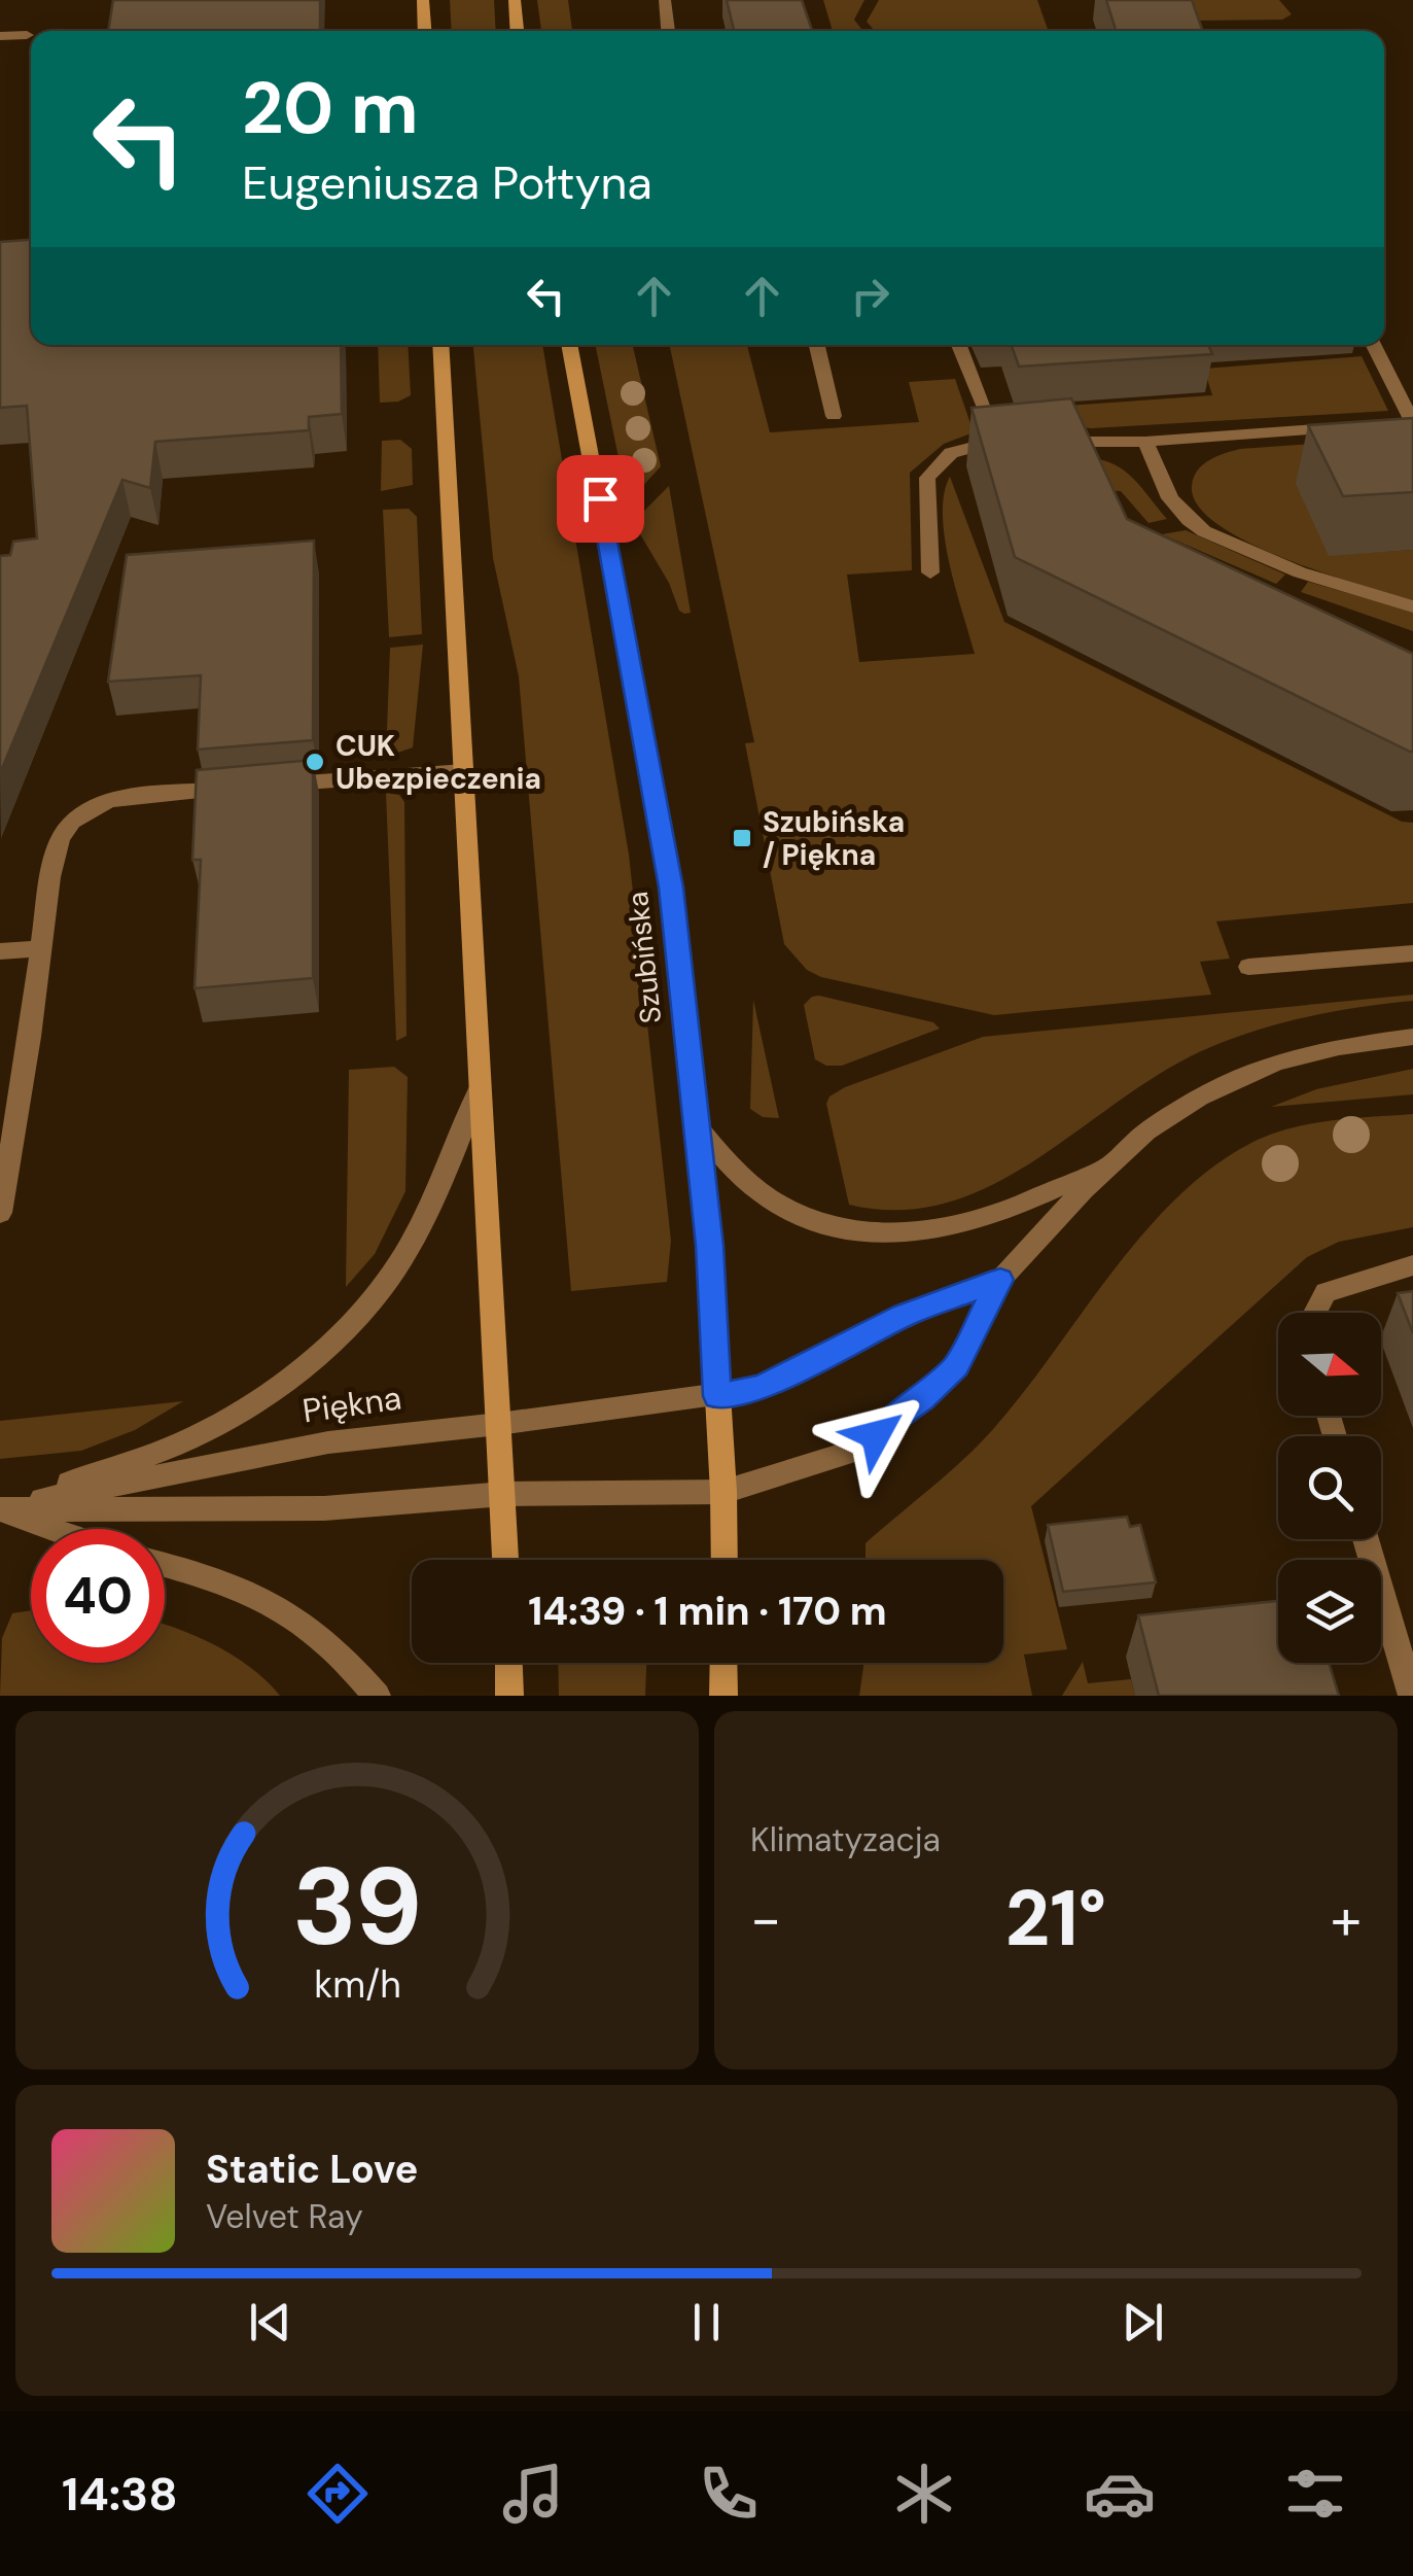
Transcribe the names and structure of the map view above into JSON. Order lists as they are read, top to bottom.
{
  "streets": {
    "main road": ["Szubińska"],
    "street": ["Piękna"]
  },
  "crossings": [
    ["Szubińska", "Piękna"]
  ],
  "places": {
    "other": ["CUK Ubezpieczenia"],
    "transit": ["Szubińska / Piękna"]
  },
  "north": "right",
  "page": {
    "turn": ["20 m", "Eugeniusza Połtyna"],
    "limit": "40",
    "trip": "14:39 · 1 min · 170 m",
    "tile": "Klimatyzacja",
    "heat": ["−", "21°", "+"],
    "song": ["Static Love", "Velvet Ray"],
    "tabs": "14:38",
    "gauge": ["39", "km/h"]
  }
}
